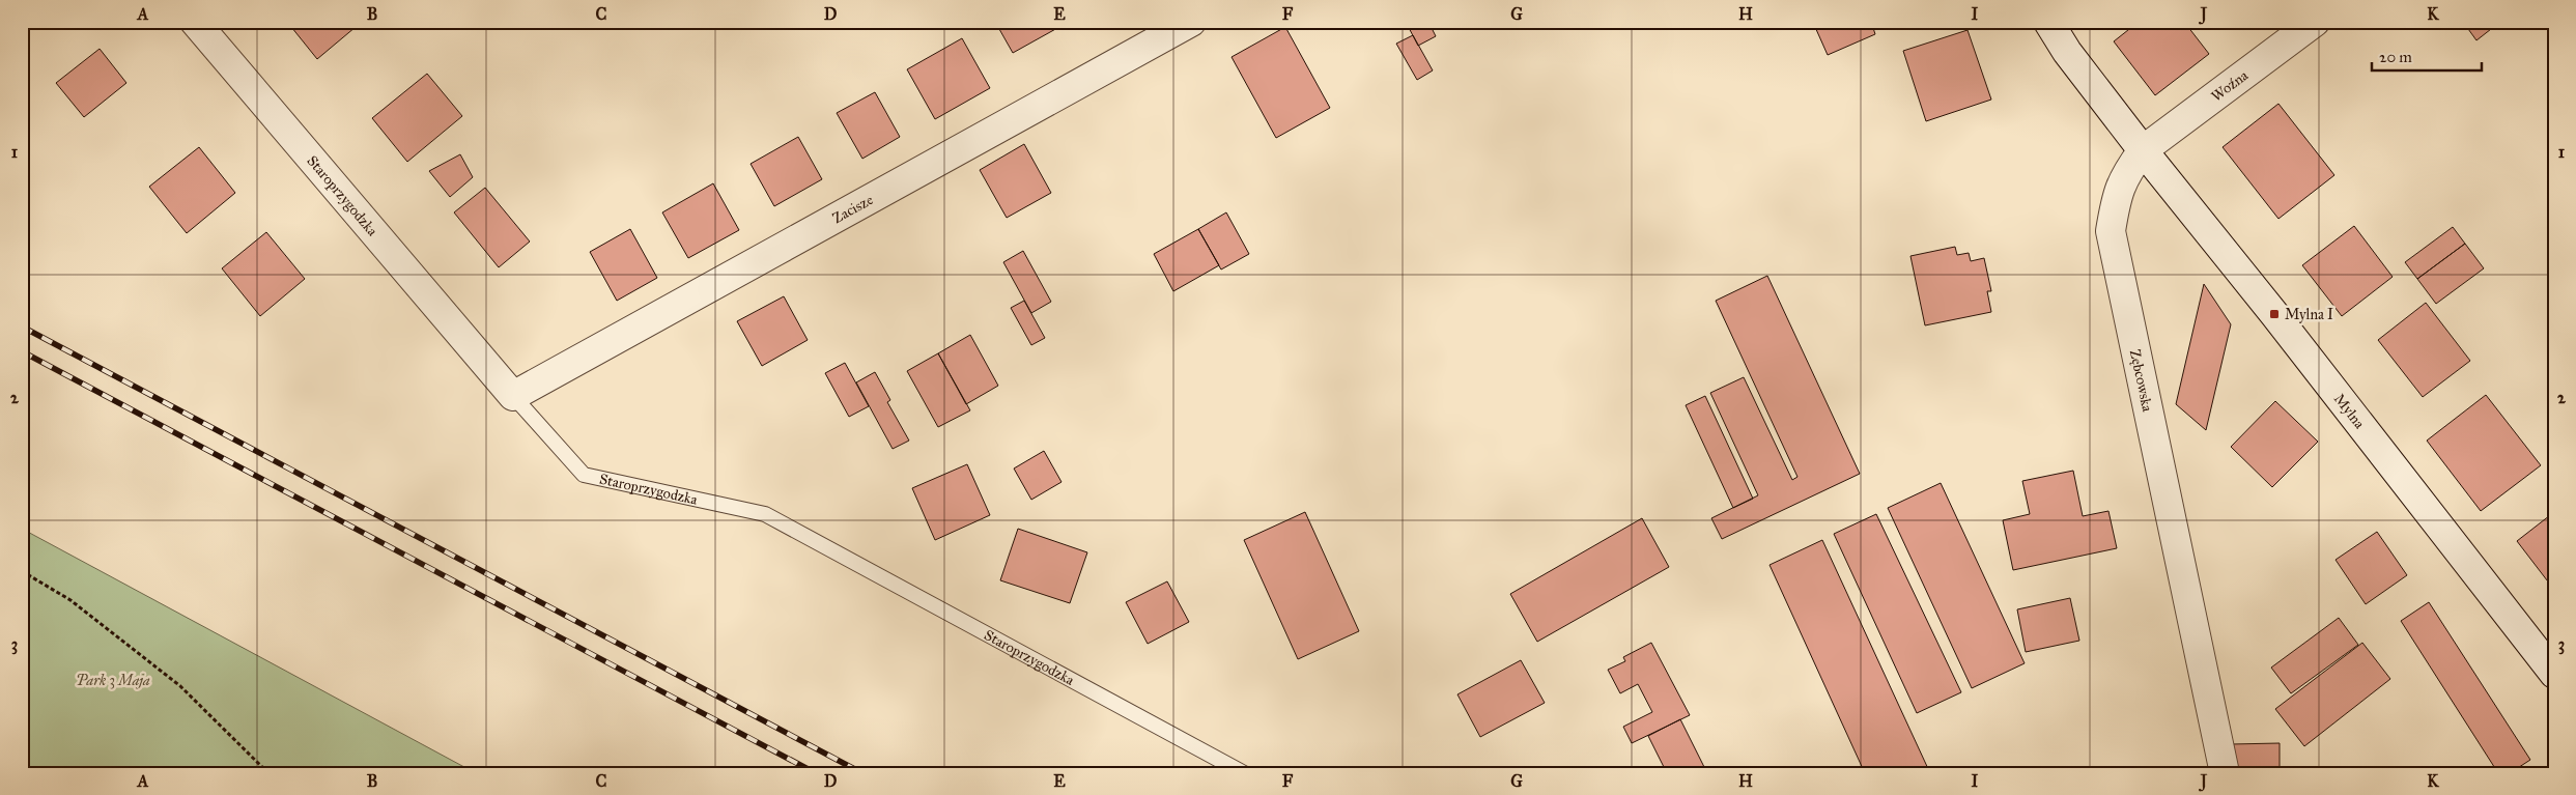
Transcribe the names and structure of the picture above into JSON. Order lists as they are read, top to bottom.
{
  "streets": {
    "street": [
      "Woźna",
      "Staroprzygodzka",
      "Zacisze",
      "Zębcowska",
      "Mylna"
    ]
  },
  "crossings": [
    ["Woźna", "Zębcowska"],
    ["Woźna", "Mylna"],
    ["Staroprzygodzka", "Zacisze"],
    ["Zębcowska", "Mylna"]
  ],
  "parks": ["Park 3 Maja"],
  "places": {
    "transit": ["Mylna I"]
  },
  "scale_bar": "20 m",
  "grid": {
    "columns": [
      "A",
      "B",
      "C",
      "D",
      "E",
      "F",
      "G",
      "H",
      "I",
      "J",
      "K"
    ],
    "rows": ["1", "2", "3"]
  }
}
